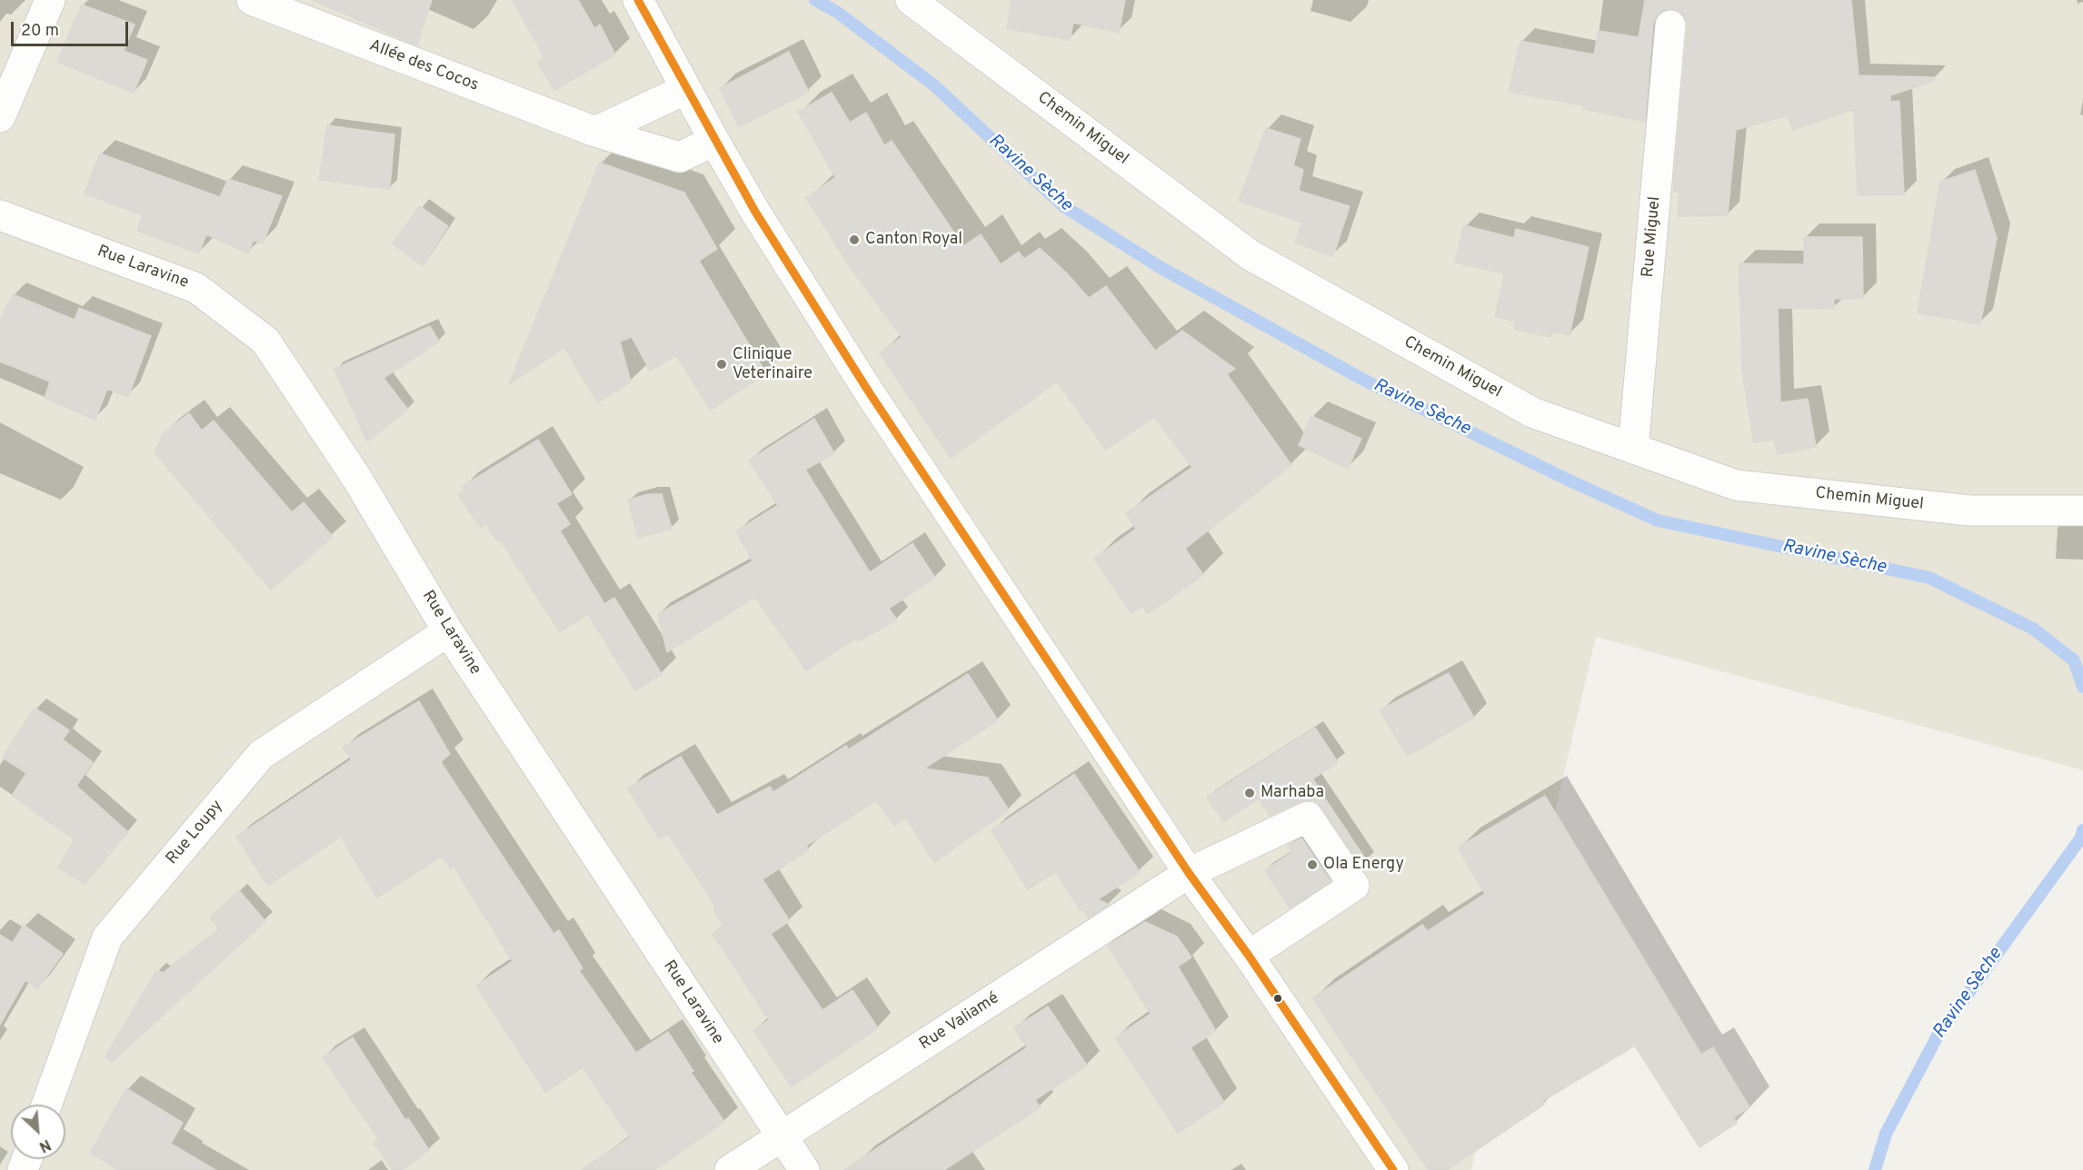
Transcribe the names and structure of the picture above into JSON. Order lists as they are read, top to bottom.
{
  "streets": {
    "street": [
      "Allée des Cocos",
      "Chemin Miguel",
      "Rue Miguel",
      "Rue Laravine",
      "Rue Loupy",
      "Rue Valiamé"
    ]
  },
  "crossings": [
    ["Chemin Miguel", "Rue Miguel"],
    ["Rue Laravine", "Rue Loupy"],
    ["Rue Laravine", "Rue Valiamé"]
  ],
  "water": ["Ravine Sèche"],
  "places": [
    "Canton Royal",
    "Clinique Veterinaire",
    "Marhaba",
    "Ola Energy"
  ],
  "scale_bar": "20 m",
  "north": "bottom right"
}
